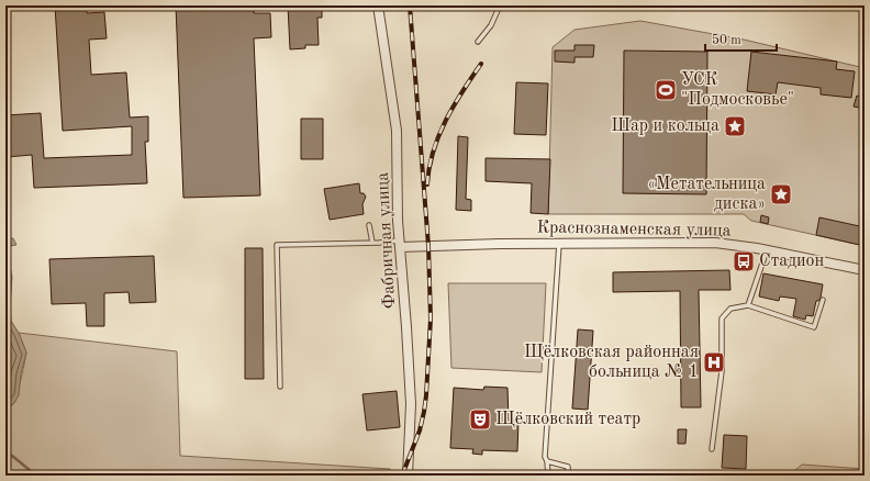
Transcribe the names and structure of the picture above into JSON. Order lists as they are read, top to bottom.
{
  "streets": {
    "street": ["Краснознаменская улица", "Фабричная улица"]
  },
  "crossings": [
    ["Краснознаменская улица", "Фабричная улица"]
  ],
  "places": {
    "sports": ["УСК \"Подмосковье\""],
    "place": ["Шар и кольца", "«Метательница диска»"],
    "bus stop": ["Стадион"],
    "hospital": ["Щёлковская районная больница № 1"],
    "theatre": ["Щёлковский театр"]
  },
  "scale_bar": "50 m"
}
